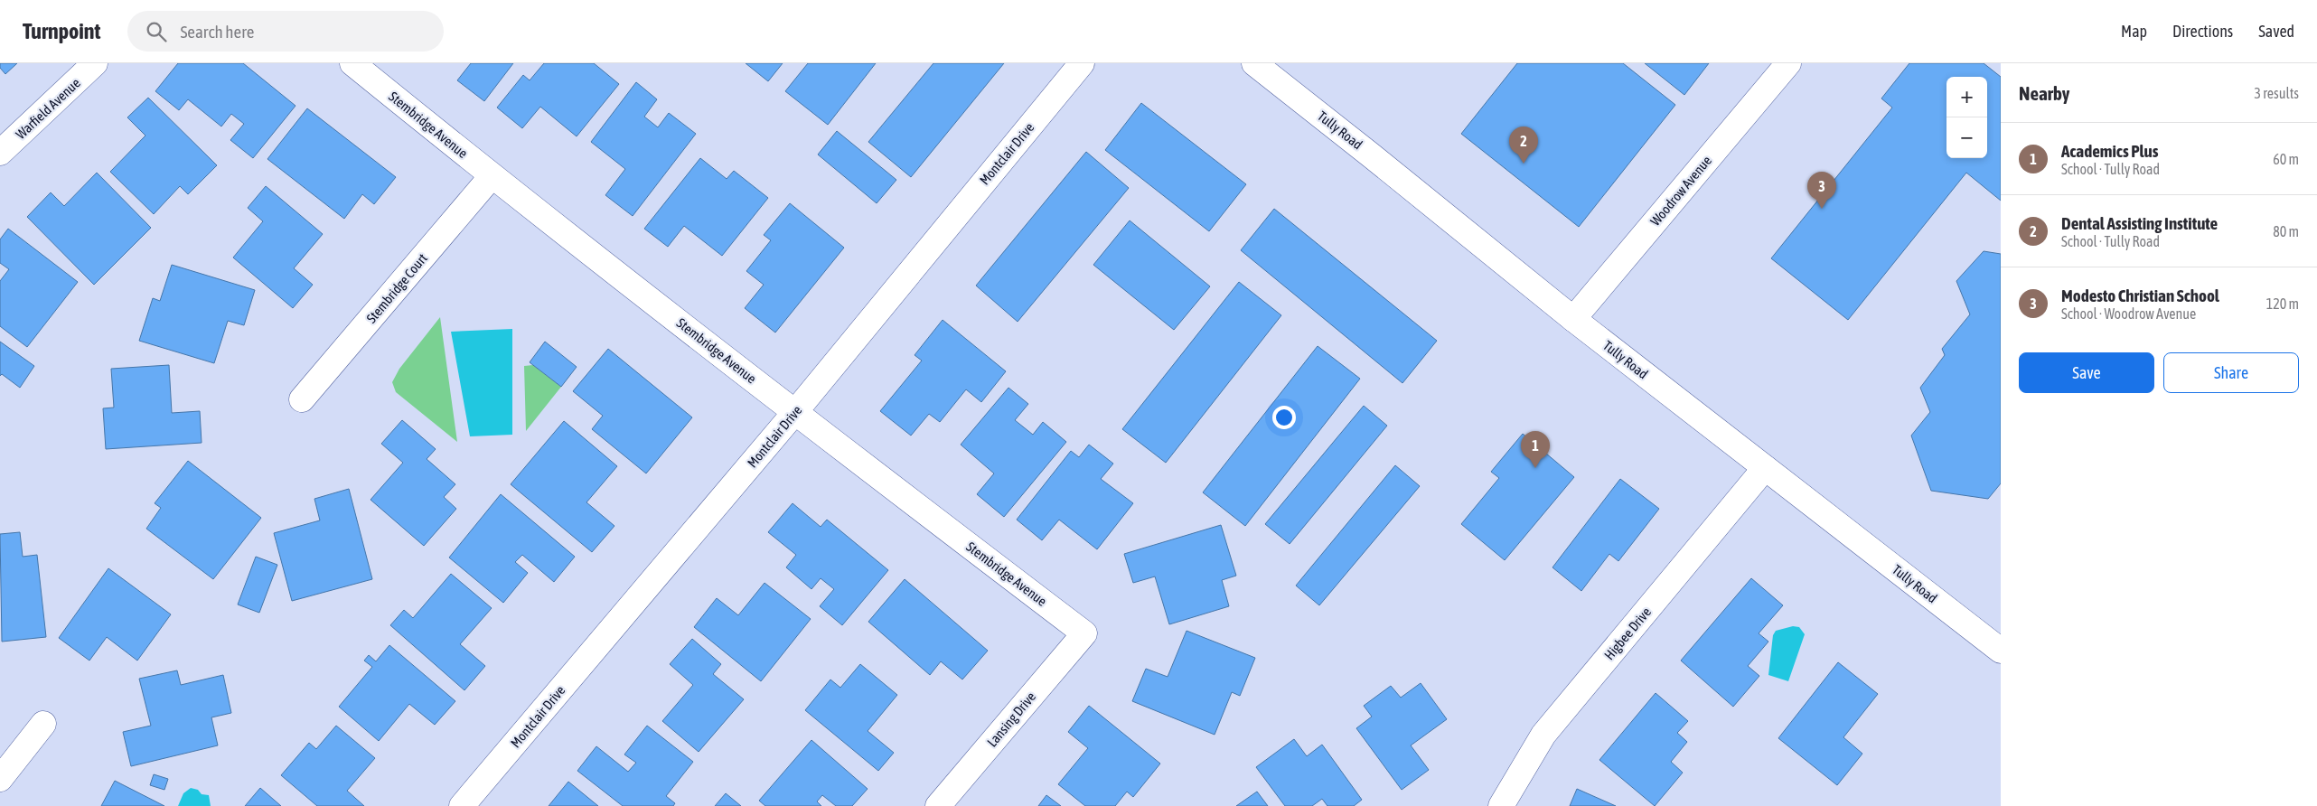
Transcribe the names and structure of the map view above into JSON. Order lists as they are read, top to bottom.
{
  "streets": {
    "street": [
      "Warfield Avenue",
      "Stembridge Avenue",
      "Tully Road",
      "Montclair Drive",
      "Woodrow Avenue",
      "Stembridge Court",
      "Higbee Drive",
      "Lansing Drive"
    ]
  },
  "crossings": [
    ["Stembridge Avenue", "Montclair Drive"],
    ["Stembridge Avenue", "Stembridge Court"],
    ["Stembridge Avenue", "Lansing Drive"],
    ["Tully Road", "Woodrow Avenue"],
    ["Tully Road", "Higbee Drive"]
  ],
  "page": {
    "header": "Turnpoint",
    "search": "Search here",
    "nav": ["Map", "Directions", "Saved"],
    "heading": ["Nearby", "3 results"],
    "map_buttons": ["+", "−"],
    "list": [
      {
        "mark": "1",
        "name": "Academics Plus",
        "note": "School · Tully Road",
        "value": "60 m"
      },
      {
        "mark": "2",
        "name": "Dental Assisting Institute",
        "note": "School · Tully Road",
        "value": "80 m"
      },
      {
        "mark": "3",
        "name": "Modesto Christian School",
        "note": "School · Woodrow Avenue",
        "value": "120 m"
      }
    ],
    "pins": ["2", "3", "1"],
    "buttons": ["Save", "Share"]
  }
}
